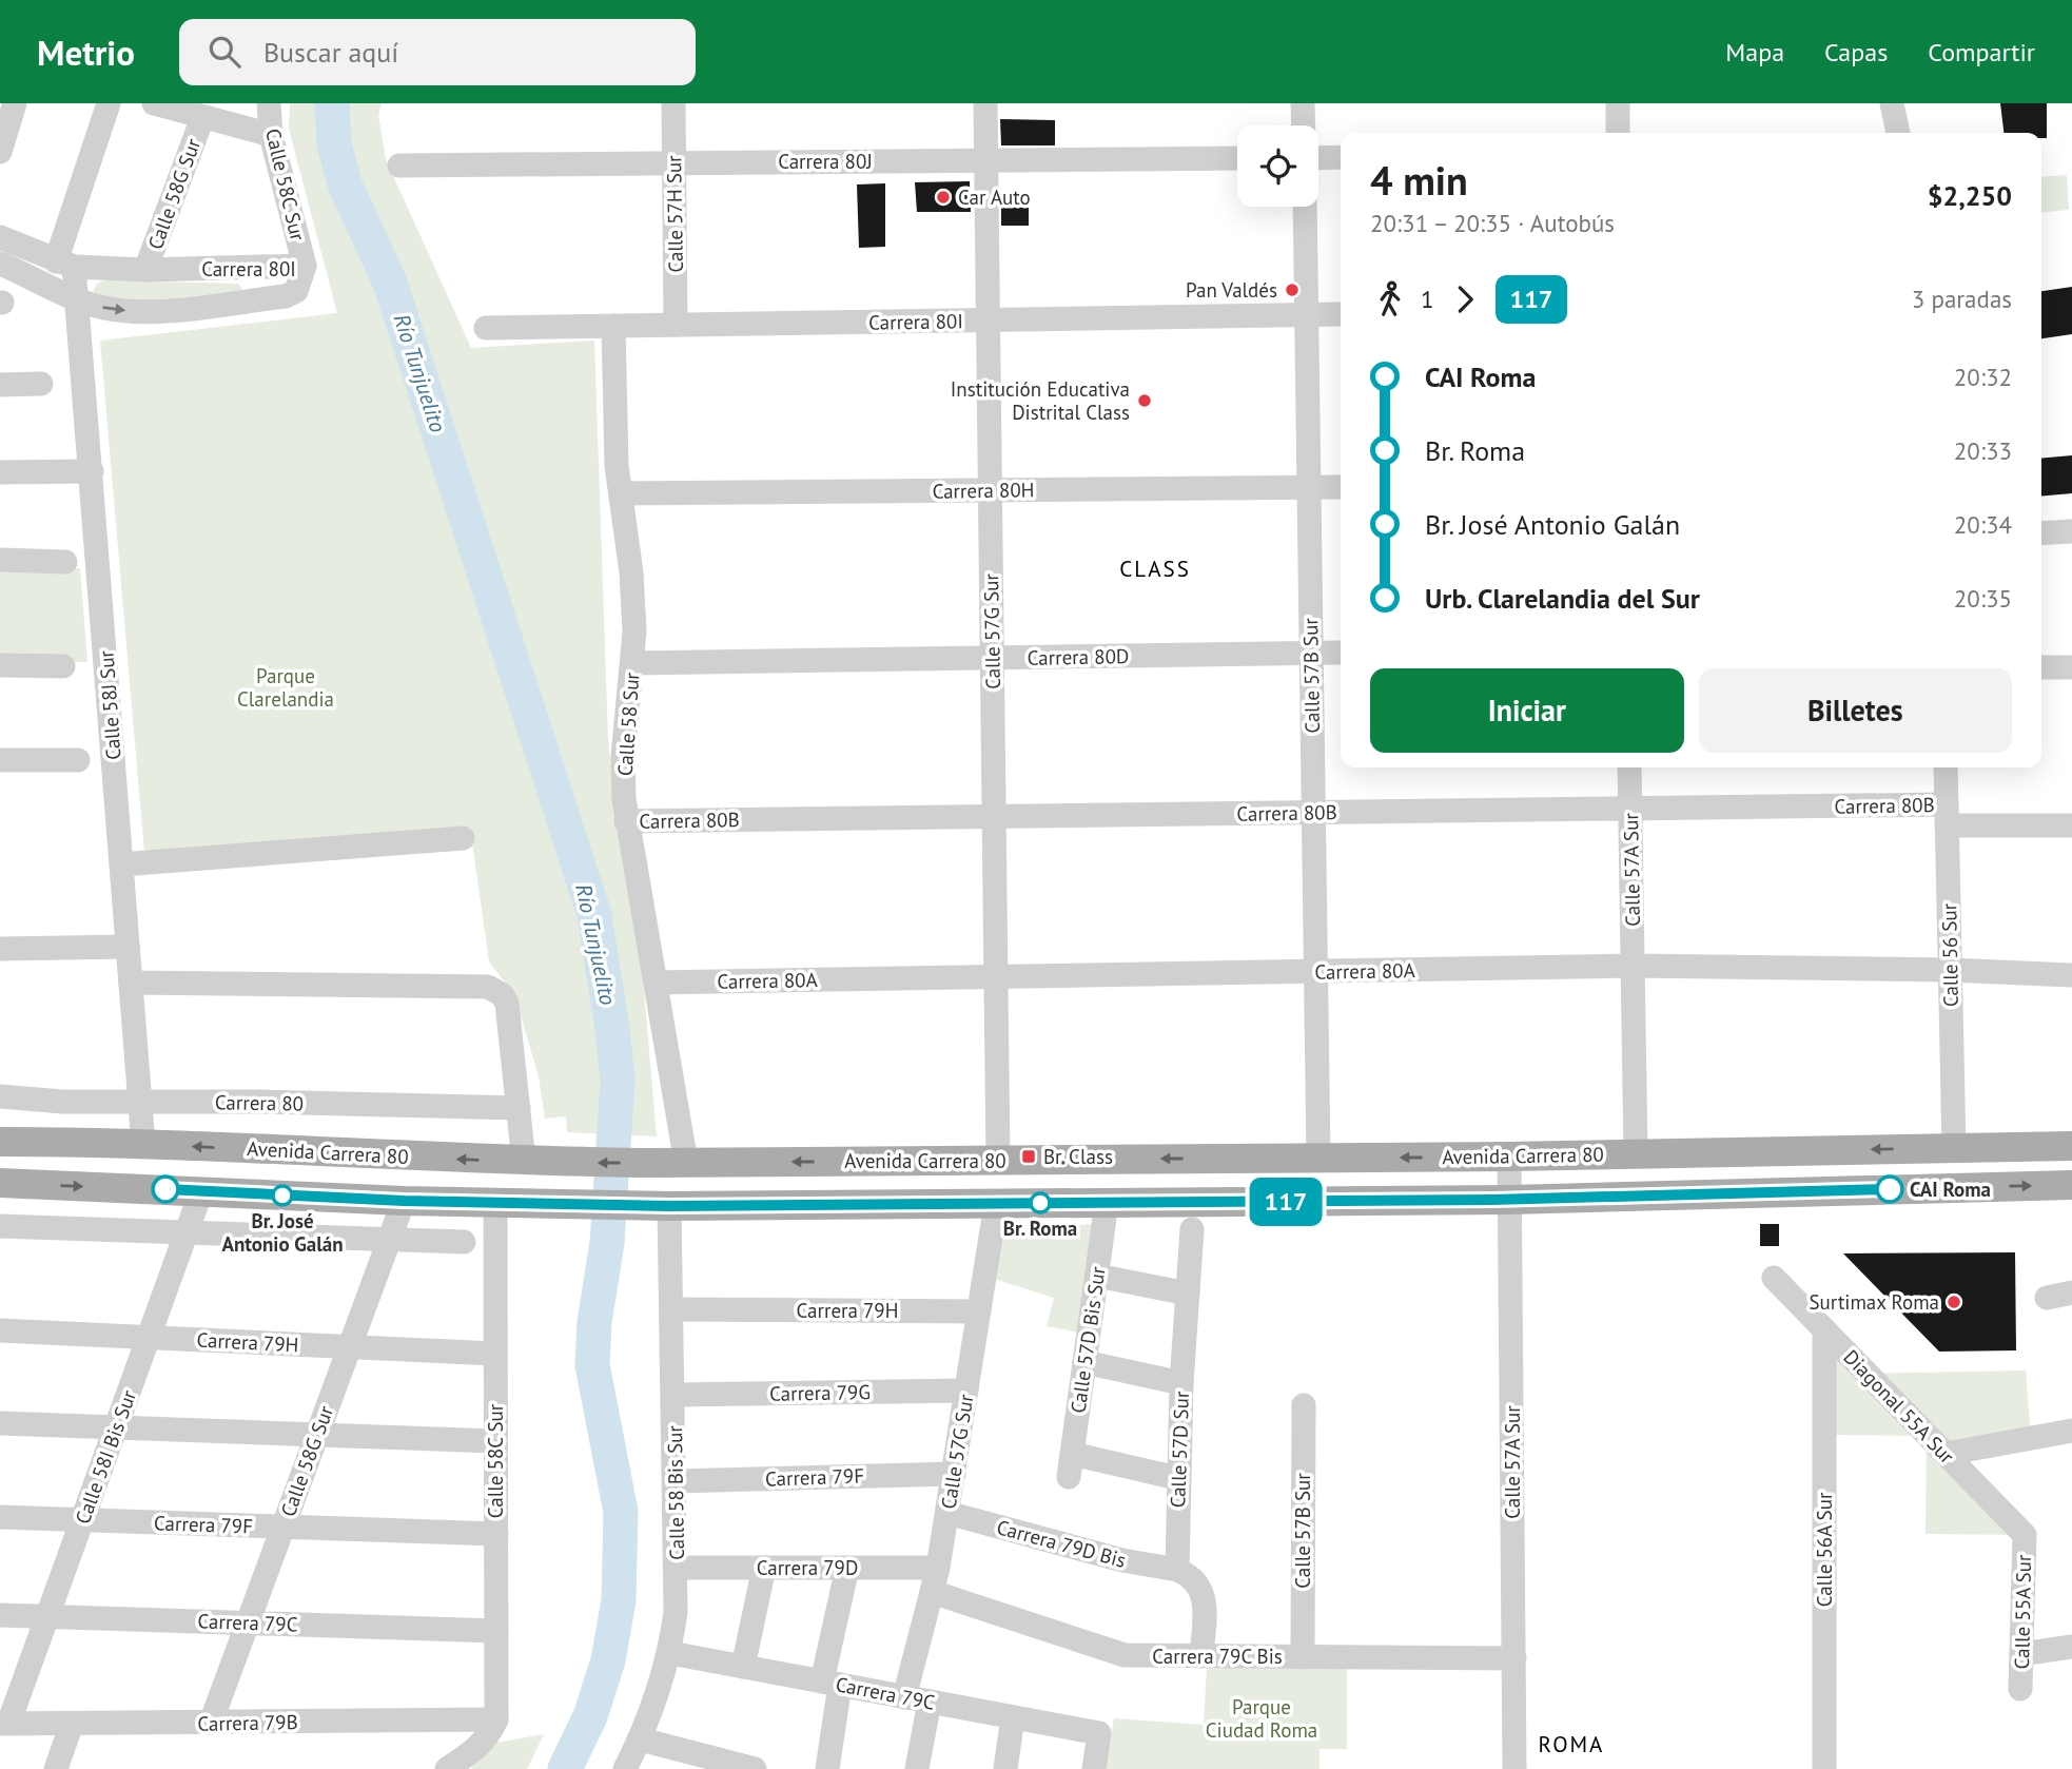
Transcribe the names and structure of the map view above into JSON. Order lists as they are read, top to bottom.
{
  "streets": {
    "main road": ["Avenida Carrera 80"],
    "street": [
      "Carrera 80J",
      "Calle 58C Sur",
      "Calle 58G Sur",
      "Calle 57H Sur",
      "Carrera 80I",
      "Carrera 80H",
      "Calle 57G Sur",
      "Carrera 80D",
      "Calle 57B Sur",
      "Calle 58J Sur",
      "Calle 58 Sur",
      "Carrera 80B",
      "Calle 57A Sur",
      "Calle 56 Sur",
      "Carrera 80A",
      "Carrera 80",
      "Carrera 79H",
      "Calle 57D Bis Sur",
      "Carrera 79G",
      "Diagonal 55A Sur",
      "Calle 57D Sur",
      "Calle 58I Bis Sur",
      "Carrera 79F",
      "Calle 58 Bis Sur",
      "Carrera 79D Bis",
      "Calle 56A Sur",
      "Carrera 79D",
      "Calle 55A Sur",
      "Carrera 79C",
      "Carrera 79C Bis",
      "Carrera 79B"
    ]
  },
  "crossings": [
    ["Carrera 80J", "Calle 57H Sur"],
    ["Carrera 80J", "Calle 57G Sur"],
    ["Calle 58C Sur", "Carrera 80I"],
    ["Calle 58C Sur", "Carrera 79H"],
    ["Calle 58C Sur", "Carrera 79F"],
    ["Calle 58C Sur", "Carrera 79C"],
    ["Calle 58C Sur", "Carrera 79B"],
    ["Calle 58G Sur", "Carrera 80I"],
    ["Calle 58G Sur", "Carrera 79H"],
    ["Calle 58G Sur", "Carrera 79F"],
    ["Calle 58G Sur", "Carrera 79C"],
    ["Calle 58G Sur", "Carrera 79B"],
    ["Calle 57H Sur", "Carrera 80I"],
    ["Carrera 80I", "Calle 57G Sur"],
    ["Carrera 80I", "Calle 57B Sur"],
    ["Carrera 80I", "Calle 58J Sur"],
    ["Carrera 80I", "Calle 58 Sur"],
    ["Carrera 80H", "Calle 57G Sur"],
    ["Carrera 80H", "Calle 57B Sur"],
    ["Carrera 80H", "Calle 58 Sur"],
    ["Calle 57G Sur", "Carrera 80D"],
    ["Calle 57G Sur", "Carrera 80B"],
    ["Calle 57G Sur", "Carrera 80A"],
    ["Calle 57G Sur", "Avenida Carrera 80"],
    ["Calle 57G Sur", "Carrera 79H"],
    ["Calle 57G Sur", "Carrera 79G"],
    ["Calle 57G Sur", "Carrera 79F"],
    ["Calle 57G Sur", "Carrera 79D Bis"],
    ["Calle 57G Sur", "Carrera 79D"],
    ["Calle 57G Sur", "Carrera 79C"],
    ["Calle 57G Sur", "Carrera 79C Bis"],
    ["Carrera 80D", "Calle 57B Sur"],
    ["Carrera 80D", "Calle 58 Sur"],
    ["Calle 57B Sur", "Carrera 80B"],
    ["Calle 57B Sur", "Carrera 80A"],
    ["Calle 57B Sur", "Avenida Carrera 80"],
    ["Calle 57B Sur", "Carrera 79C Bis"],
    ["Calle 58J Sur", "Carrera 80"],
    ["Calle 58J Sur", "Avenida Carrera 80"],
    ["Calle 58 Sur", "Carrera 80B"],
    ["Calle 58 Sur", "Carrera 80A"],
    ["Calle 58 Sur", "Avenida Carrera 80"],
    ["Carrera 80B", "Calle 57A Sur"],
    ["Carrera 80B", "Calle 56 Sur"],
    ["Calle 57A Sur", "Carrera 80A"],
    ["Calle 57A Sur", "Avenida Carrera 80"],
    ["Calle 57A Sur", "Carrera 79C Bis"],
    ["Calle 56 Sur", "Carrera 80A"],
    ["Calle 56 Sur", "Avenida Carrera 80"],
    ["Carrera 79H", "Calle 58I Bis Sur"],
    ["Carrera 79H", "Calle 58 Bis Sur"],
    ["Calle 57D Bis Sur", "Calle 57D Sur"],
    ["Carrera 79G", "Calle 58 Bis Sur"],
    ["Diagonal 55A Sur", "Calle 56A Sur"],
    ["Diagonal 55A Sur", "Calle 55A Sur"],
    ["Calle 57D Sur", "Carrera 79D Bis"],
    ["Calle 58I Bis Sur", "Carrera 79F"],
    ["Calle 58I Bis Sur", "Carrera 79C"],
    ["Calle 58I Bis Sur", "Carrera 79B"],
    ["Carrera 79F", "Calle 58 Bis Sur"],
    ["Calle 58 Bis Sur", "Carrera 79D"],
    ["Calle 58 Bis Sur", "Carrera 79C"]
  ],
  "districts": ["CLASS", "ROMA"],
  "water": ["Río Tunjuelito"],
  "parks": ["Parque Clarelandia", "Parque Ciudad Roma"],
  "places": {
    "other": [
      "Car Auto",
      "Pan Valdés",
      "Institución Educativa Distrital Class",
      "CAI Roma",
      "Br. José Antonio Galán",
      "Br. Roma",
      "Surtimax Roma"
    ],
    "transit": ["Br. Class"]
  },
  "lines": ["bus line 117"],
  "page": {
    "header": "Metrio",
    "search": "Buscar aquí",
    "nav": ["Mapa", "Capas", "Compartir"],
    "on_map": "117",
    "heading": ["4 min", "20:31 – 20:35 · Autobús", "$2,250"],
    "legs": ["1", "117", "3 paradas"],
    "list": [
      {
        "name": "CAI Roma",
        "value": "20:32"
      },
      {
        "name": "Br. Roma",
        "value": "20:33"
      },
      {
        "name": "Br. José Antonio Galán",
        "value": "20:34"
      },
      {
        "name": "Urb. Clarelandia del Sur",
        "value": "20:35"
      }
    ],
    "buttons": ["Iniciar", "Billetes"]
  }
}
